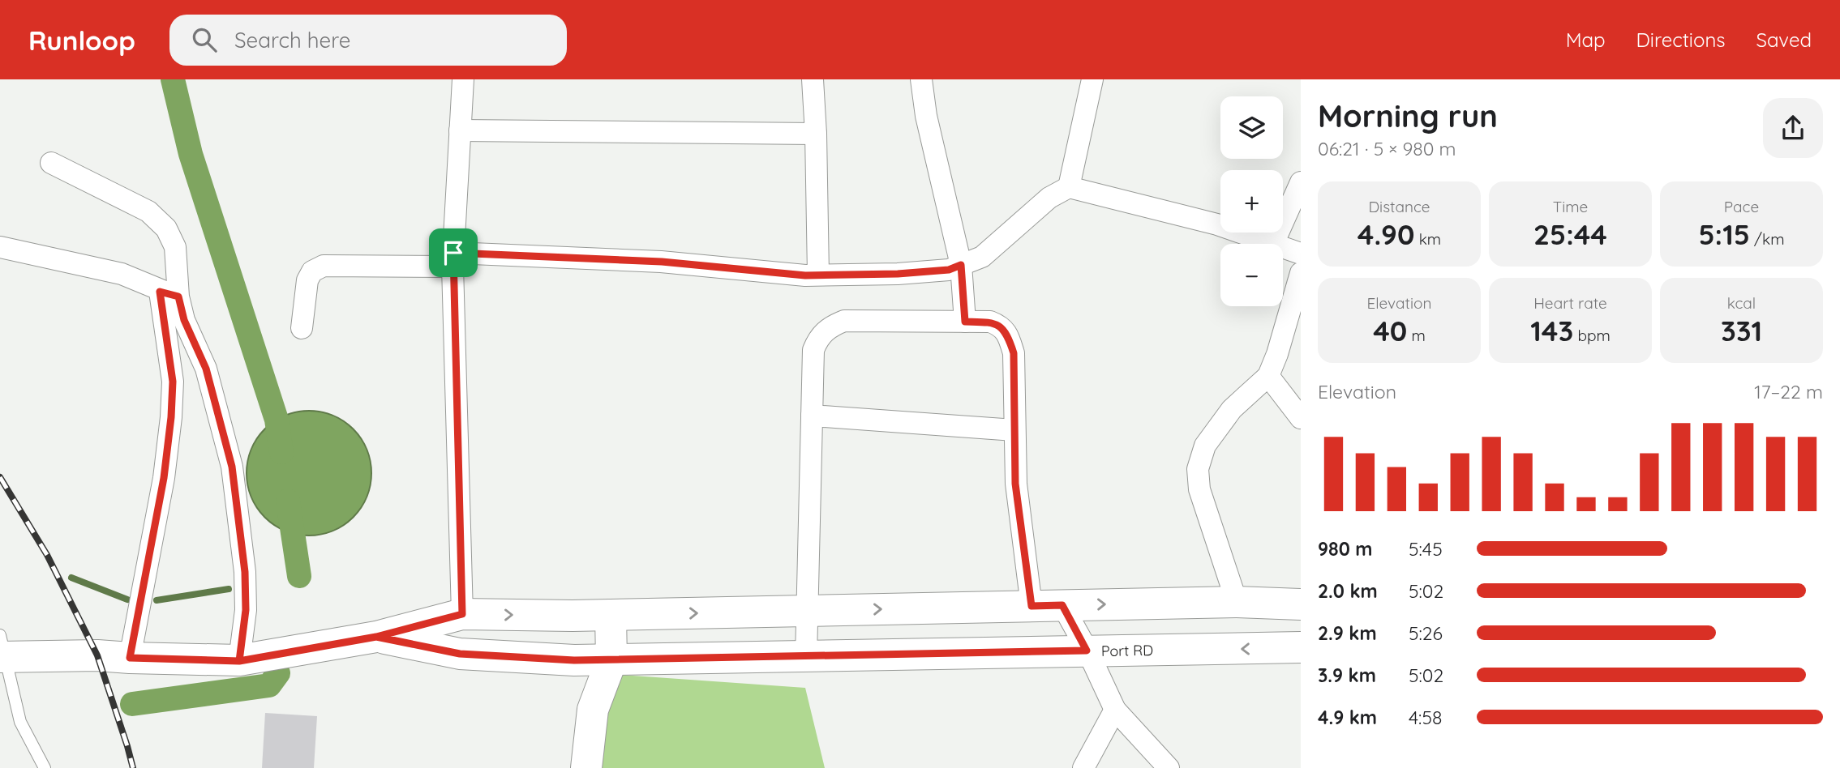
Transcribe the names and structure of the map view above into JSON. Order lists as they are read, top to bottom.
{
  "streets": {
    "main road": ["Port RD"]
  },
  "page": {
    "header": "Runloop",
    "search": "Search here",
    "nav": ["Map", "Directions", "Saved"],
    "heading": ["Morning run", "06:21 · 5 × 980 m"],
    "map_buttons": ["+", "−"],
    "stats": [
      ["Distance", "4.90 km"],
      ["Time", "25:44"],
      ["Pace", "5:15 /km"],
      ["Elevation", "40 m"],
      ["Heart rate", "143 bpm"],
      ["kcal", "331"]
    ],
    "chart": ["Elevation", "17–22 m"],
    "list": [
      {
        "name": "980 m",
        "note": "5:45"
      },
      {
        "name": "2.0 km",
        "note": "5:02"
      },
      {
        "name": "2.9 km",
        "note": "5:26"
      },
      {
        "name": "3.9 km",
        "note": "5:02"
      },
      {
        "name": "4.9 km",
        "note": "4:58"
      }
    ]
  }
}
